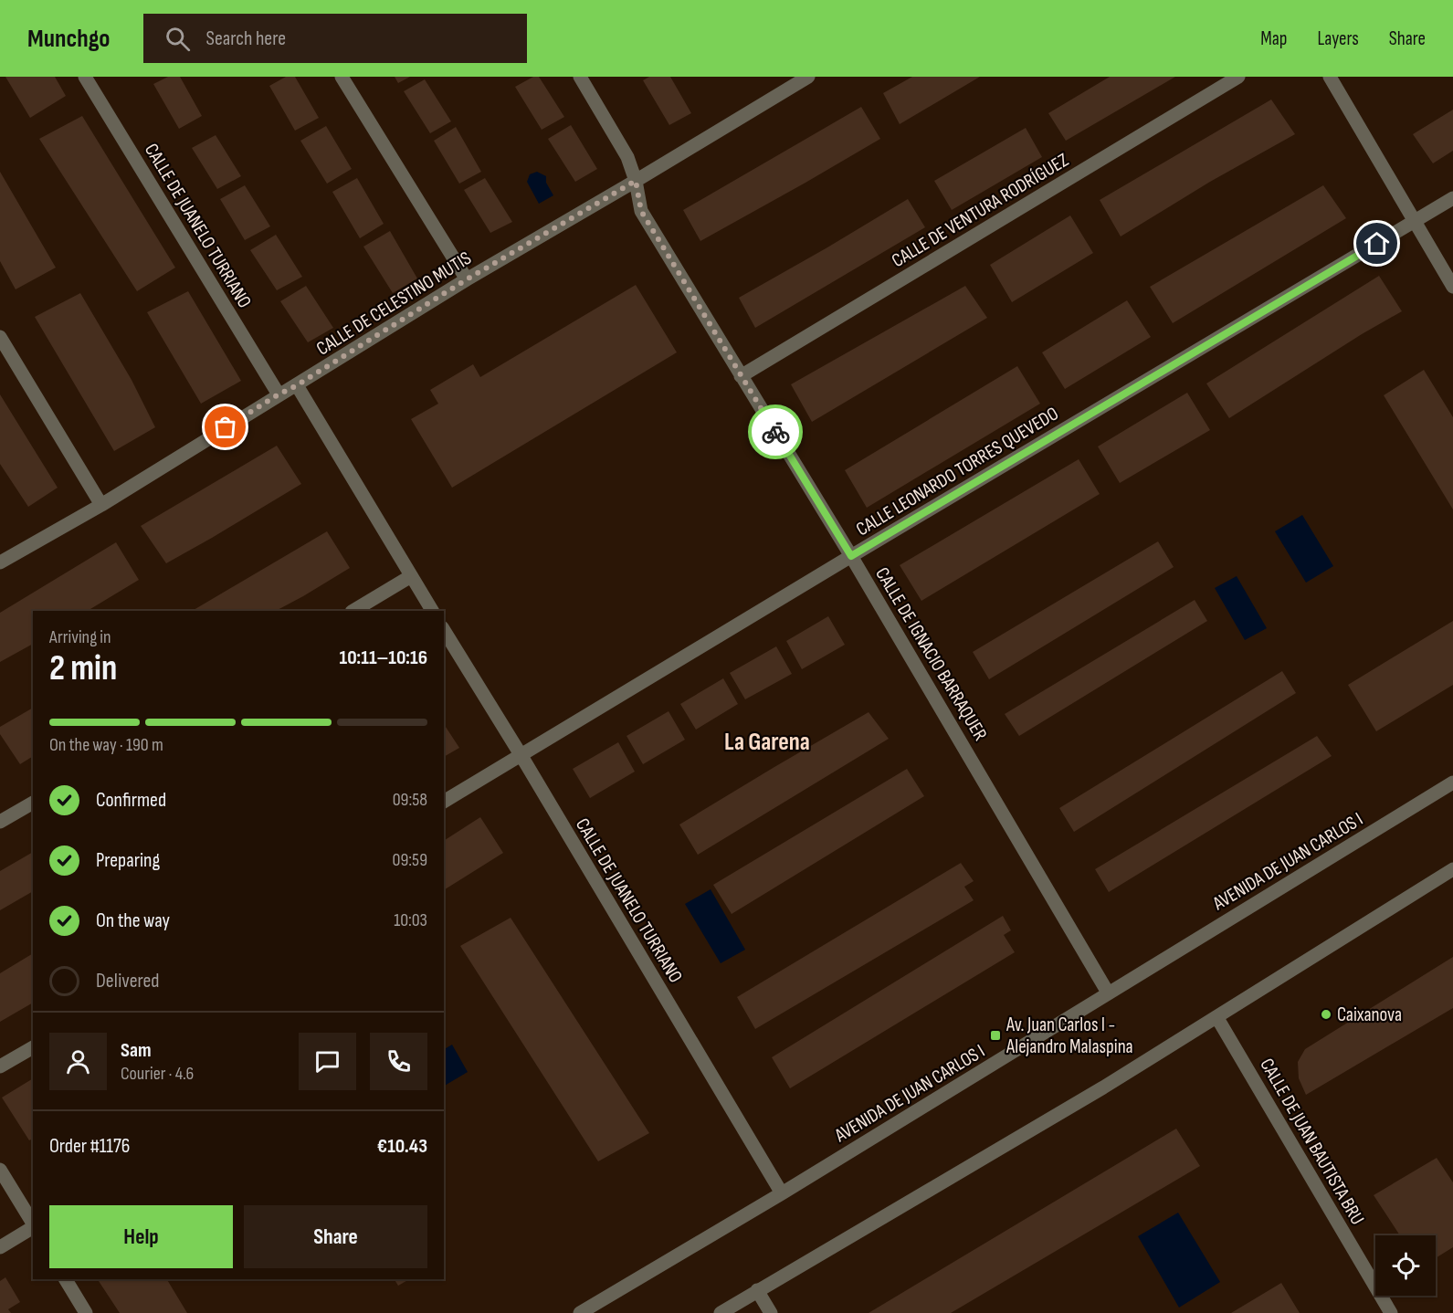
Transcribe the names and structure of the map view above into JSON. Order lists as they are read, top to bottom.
{
  "streets": {
    "street": [
      "CALLE DE VENTURA RODRÍGUEZ",
      "CALLE DE JUANELO TURRIANO",
      "CALLE DE CELESTINO MUTIS",
      "CALLE LEONARDO TORRES QUEVEDO",
      "CALLE DE IGNACIO BARRAQUER",
      "AVENIDA DE JUAN CARLOS I",
      "CALLE DE JUAN BAUTISTA BRU"
    ]
  },
  "crossings": [
    ["CALLE DE VENTURA RODRÍGUEZ", "CALLE DE IGNACIO BARRAQUER"],
    ["CALLE DE JUANELO TURRIANO", "CALLE DE CELESTINO MUTIS"],
    ["CALLE DE JUANELO TURRIANO", "CALLE LEONARDO TORRES QUEVEDO"],
    ["CALLE DE JUANELO TURRIANO", "AVENIDA DE JUAN CARLOS I"],
    ["CALLE DE CELESTINO MUTIS", "CALLE DE IGNACIO BARRAQUER"],
    ["CALLE LEONARDO TORRES QUEVEDO", "CALLE DE IGNACIO BARRAQUER"],
    ["CALLE DE IGNACIO BARRAQUER", "AVENIDA DE JUAN CARLOS I"]
  ],
  "districts": ["La Garena"],
  "places": {
    "other": ["Caixanova"],
    "transit": ["Av. Juan Carlos I - Alejandro Malaspina"]
  },
  "page": {
    "header": "Munchgo",
    "search": "Search here",
    "nav": ["Map", "Layers", "Share"],
    "heading": ["2 min", "Arriving in", "10:11–10:16"],
    "panel": [
      "Sam",
      "Courier · 4.6",
      "Order #1176",
      "€10.43"
    ],
    "bar": "On the way · 190 m",
    "list": [
      ["Confirmed", "09:58"],
      ["Preparing", "09:59"],
      ["On the way", "10:03"],
      "Delivered"
    ],
    "buttons": ["Help", "Share"]
  }
}
